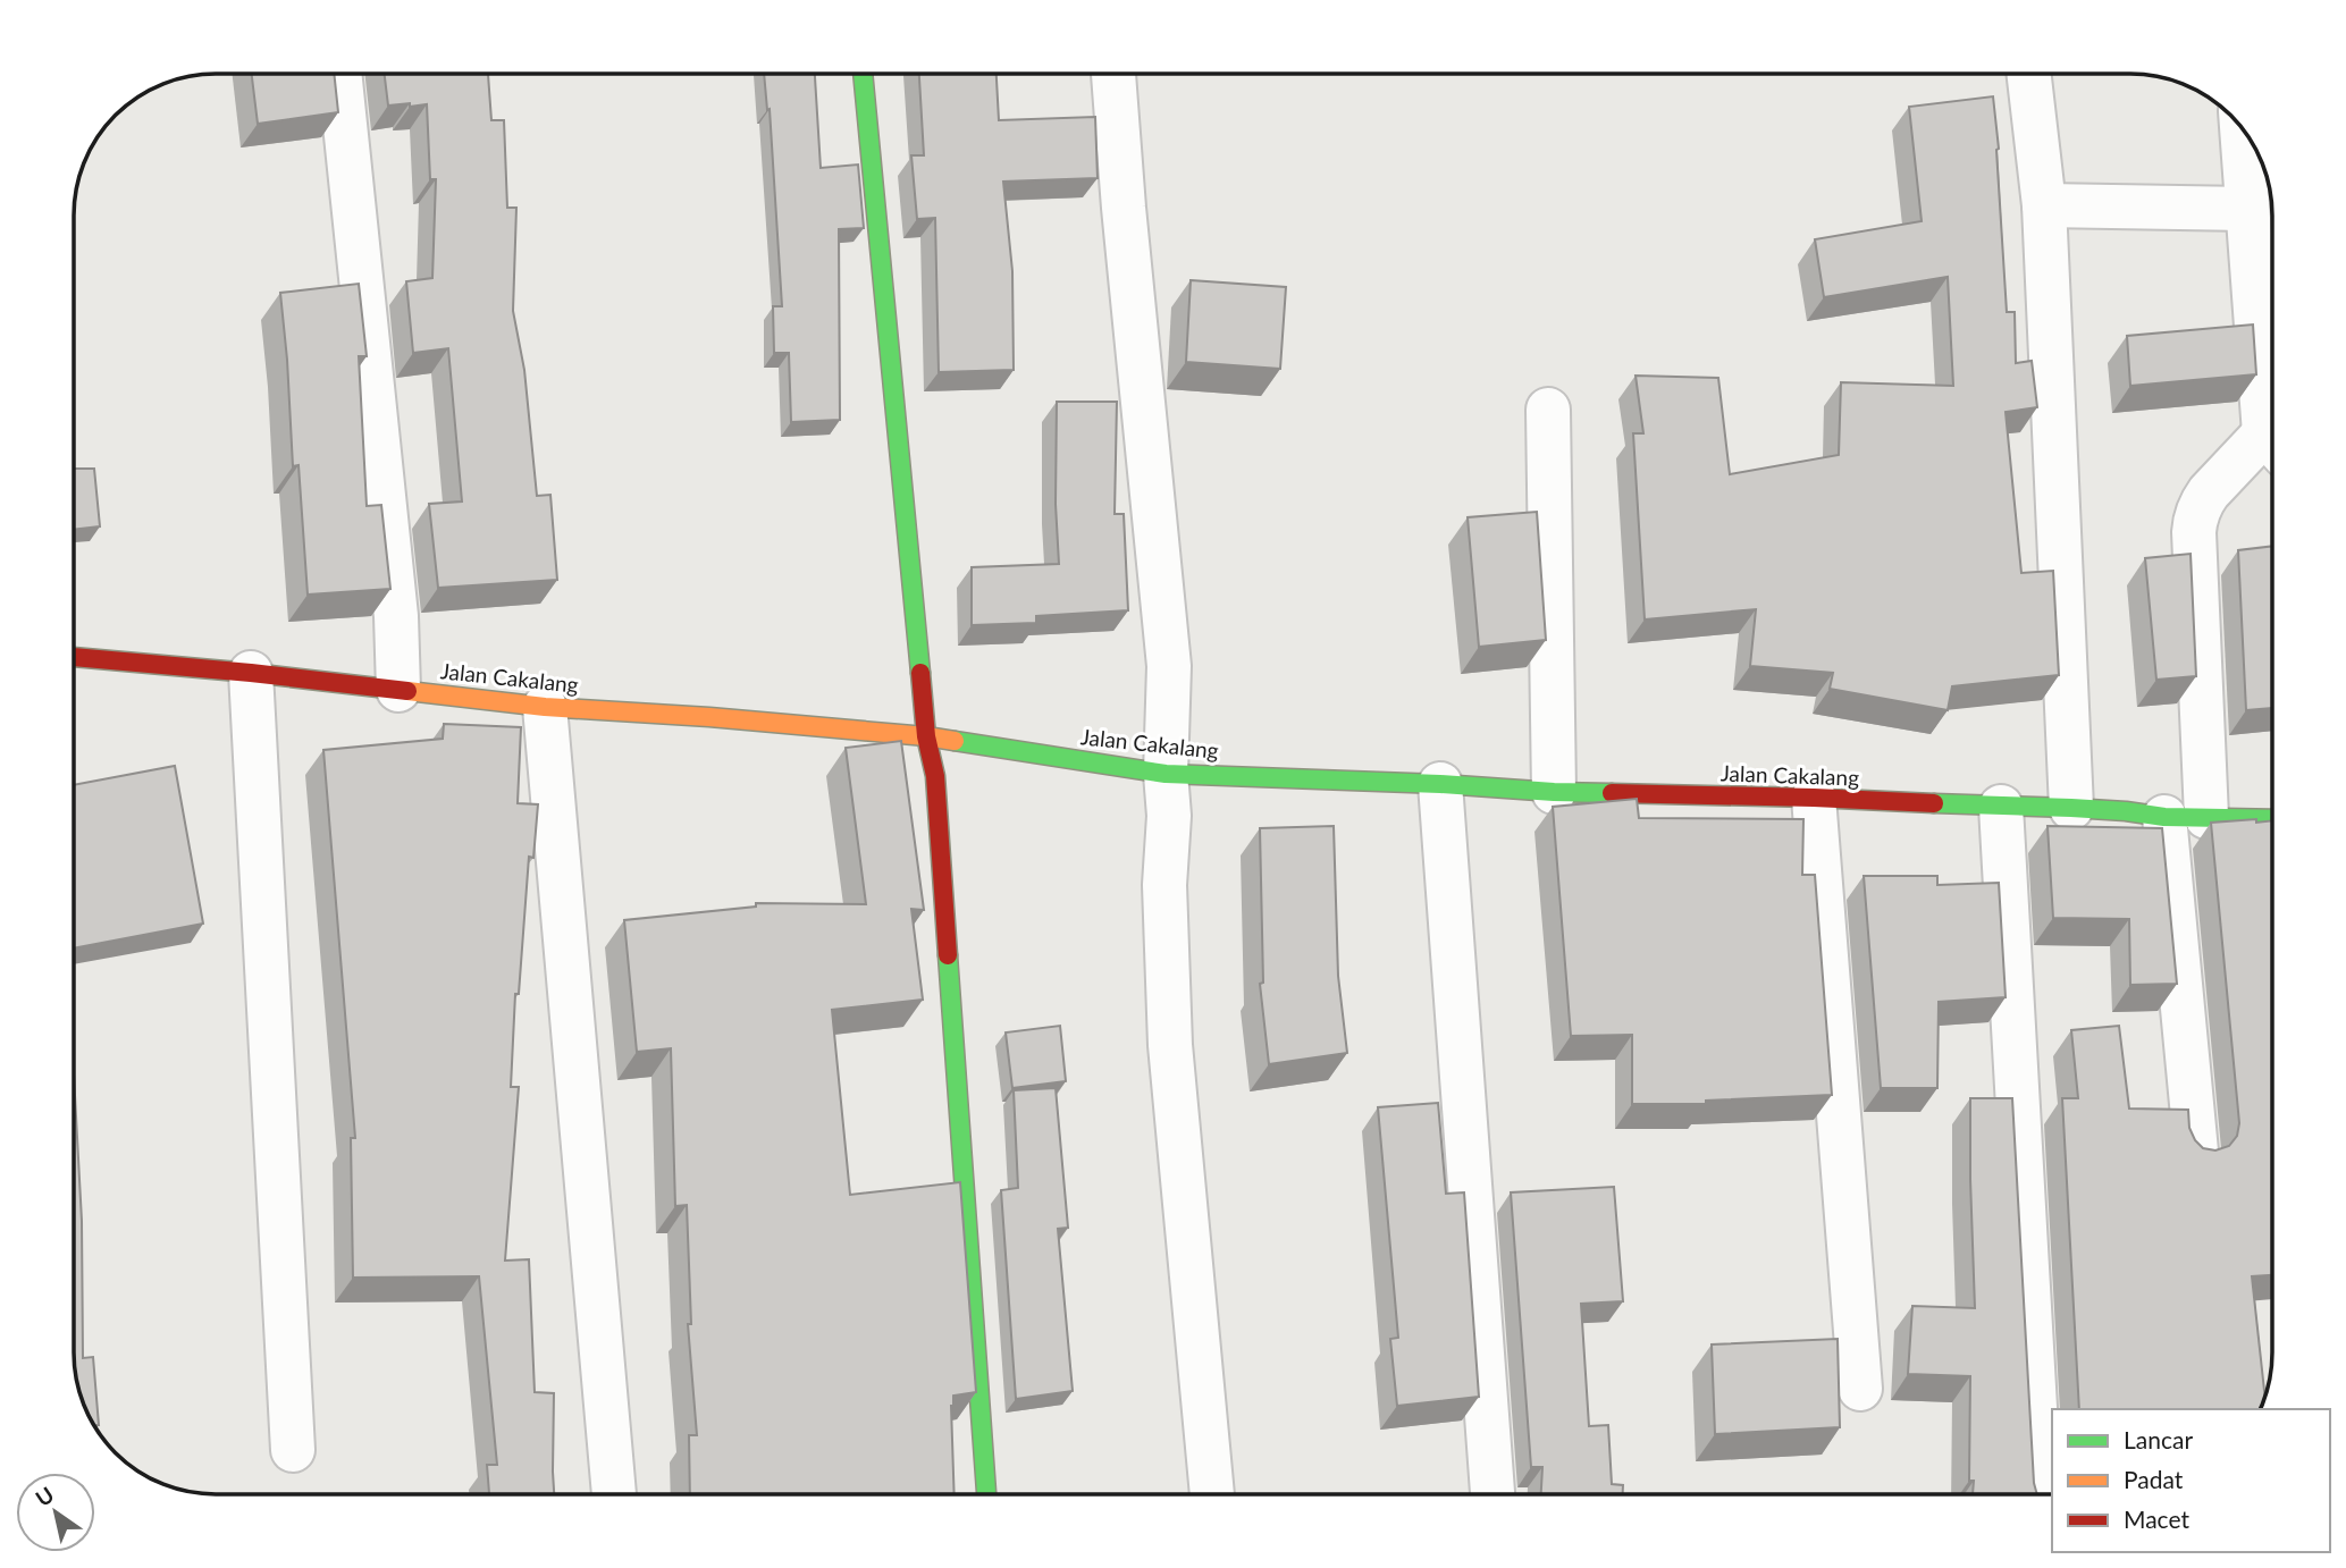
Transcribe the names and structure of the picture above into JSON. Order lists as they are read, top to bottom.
{
  "streets": {
    "street": ["Jalan Cakalang"]
  },
  "legend": ["Lancar", "Padat", "Macet"],
  "north": "top left"
}
